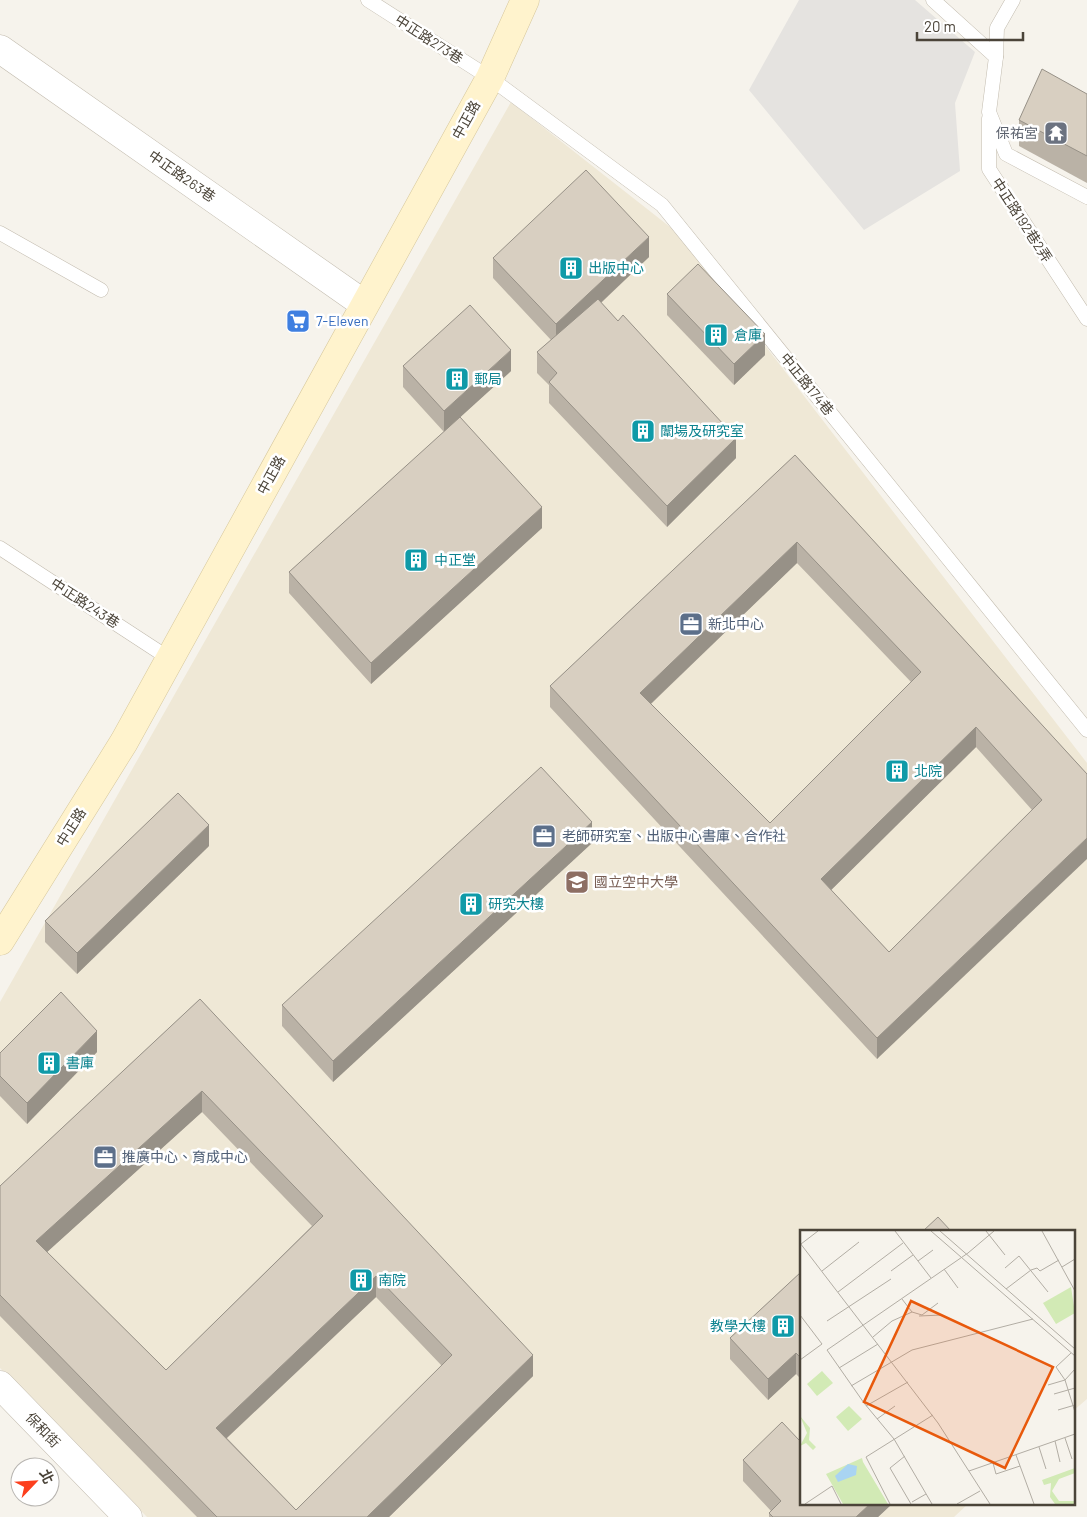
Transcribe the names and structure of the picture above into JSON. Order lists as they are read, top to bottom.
{
  "streets": {
    "street": ["中正路", "中正路263巷", "保和街"],
    "lane": [
      "中正路273巷",
      "中正路192巷2弄",
      "中正路174巷",
      "中正路243巷"
    ]
  },
  "crossings": [
    ["中正路273巷", "中正路"],
    ["中正路273巷", "中正路174巷"],
    ["中正路", "中正路263巷"],
    ["中正路", "中正路174巷"],
    ["中正路", "中正路243巷"]
  ],
  "places": {
    "temple": ["保祐宮"],
    "building": [
      "出版中心",
      "倉庫",
      "郵局",
      "闈場及研究室",
      "中正堂",
      "北院",
      "研究大樓",
      "書庫",
      "南院",
      "教學大樓"
    ],
    "supermarket": ["7-Eleven"],
    "office": ["新北中心", "老師研究室、出版中心書庫、合作社", "推廣中心、育成中心"],
    "school or university": ["國立空中大學"]
  },
  "scale_bar": "20 m",
  "north": "top right"
}
